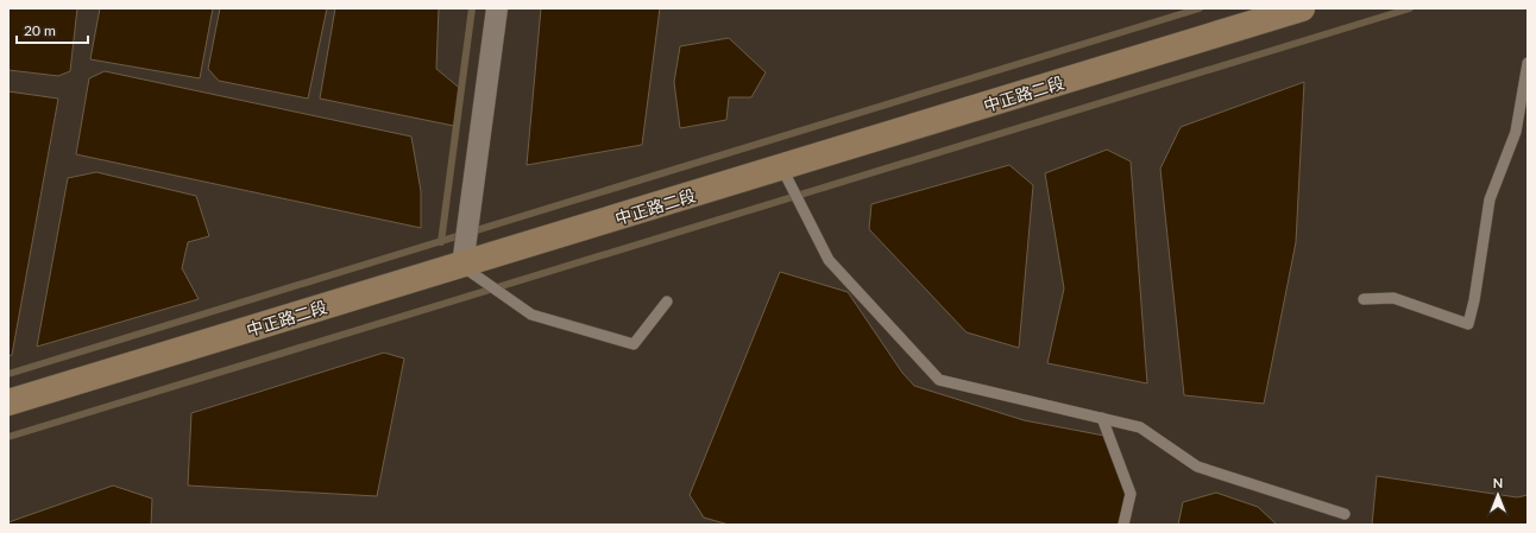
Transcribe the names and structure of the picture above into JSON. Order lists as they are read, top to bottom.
{
  "streets": {
    "main road": ["中正路二段"]
  },
  "scale_bar": "20 m",
  "north": "top"
}
